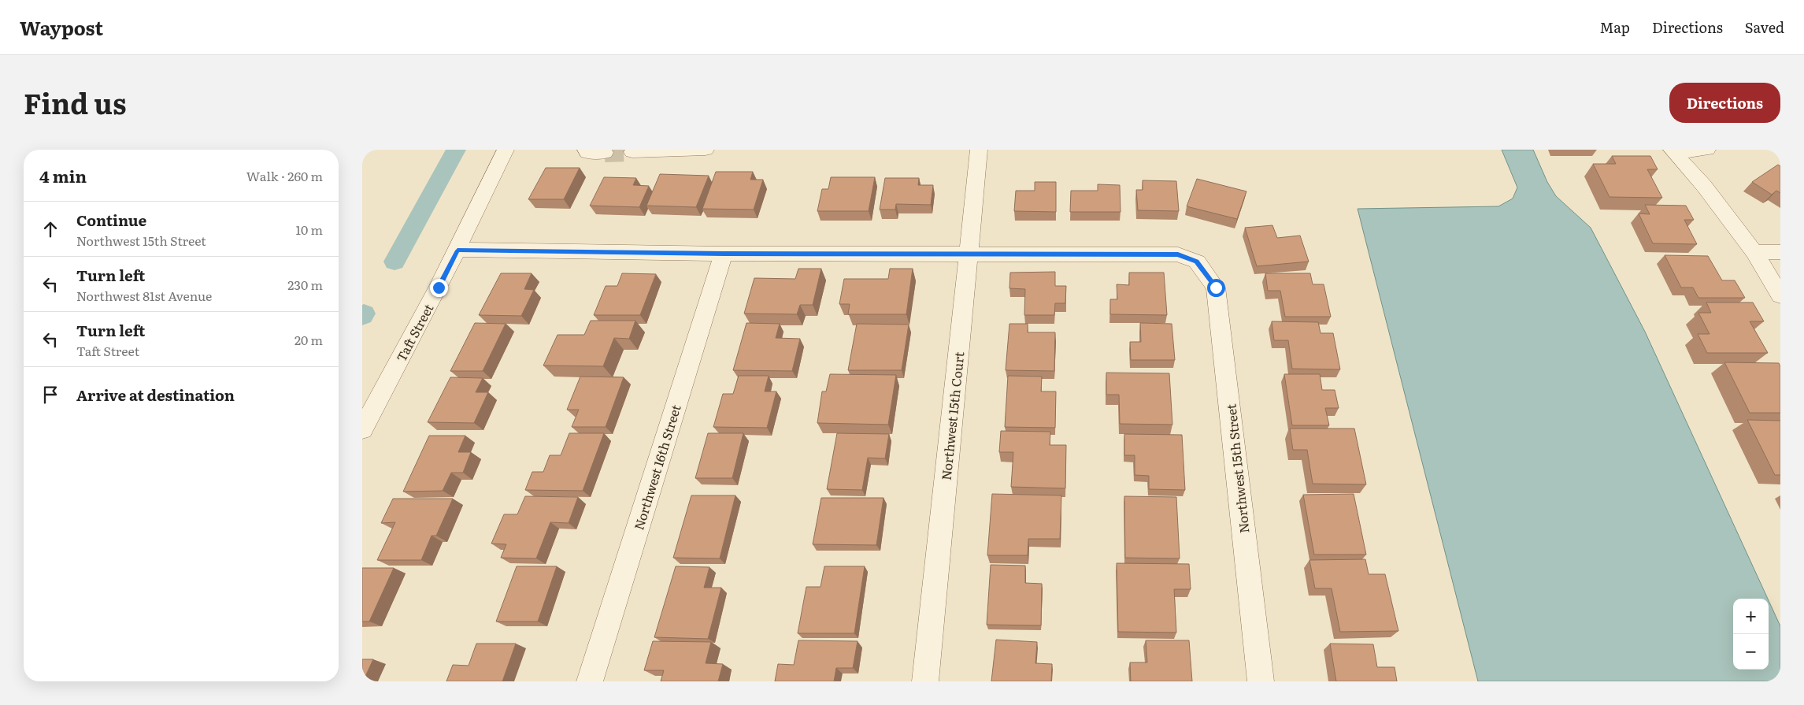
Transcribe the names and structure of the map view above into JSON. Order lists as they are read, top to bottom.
{
  "streets": {
    "street": [
      "Taft Street",
      "Northwest 15th Court",
      "Northwest 16th Street",
      "Northwest 15th Street"
    ]
  },
  "crossings": [
    ["Northwest 15th Court", "Northwest 15th Street"]
  ],
  "page": {
    "header": "Waypost",
    "nav": ["Map", "Directions", "Saved"],
    "title": "Find us",
    "buttons": "Directions",
    "heading": ["4 min", "Walk · 260 m"],
    "list": [
      ["Continue", "Northwest 15th Street", "10 m"],
      ["Turn left", "Northwest 81st Avenue", "230 m"],
      ["Turn left", "Taft Street", "20 m"],
      "Arrive at destination"
    ],
    "map_buttons": ["+", "−"]
  }
}
